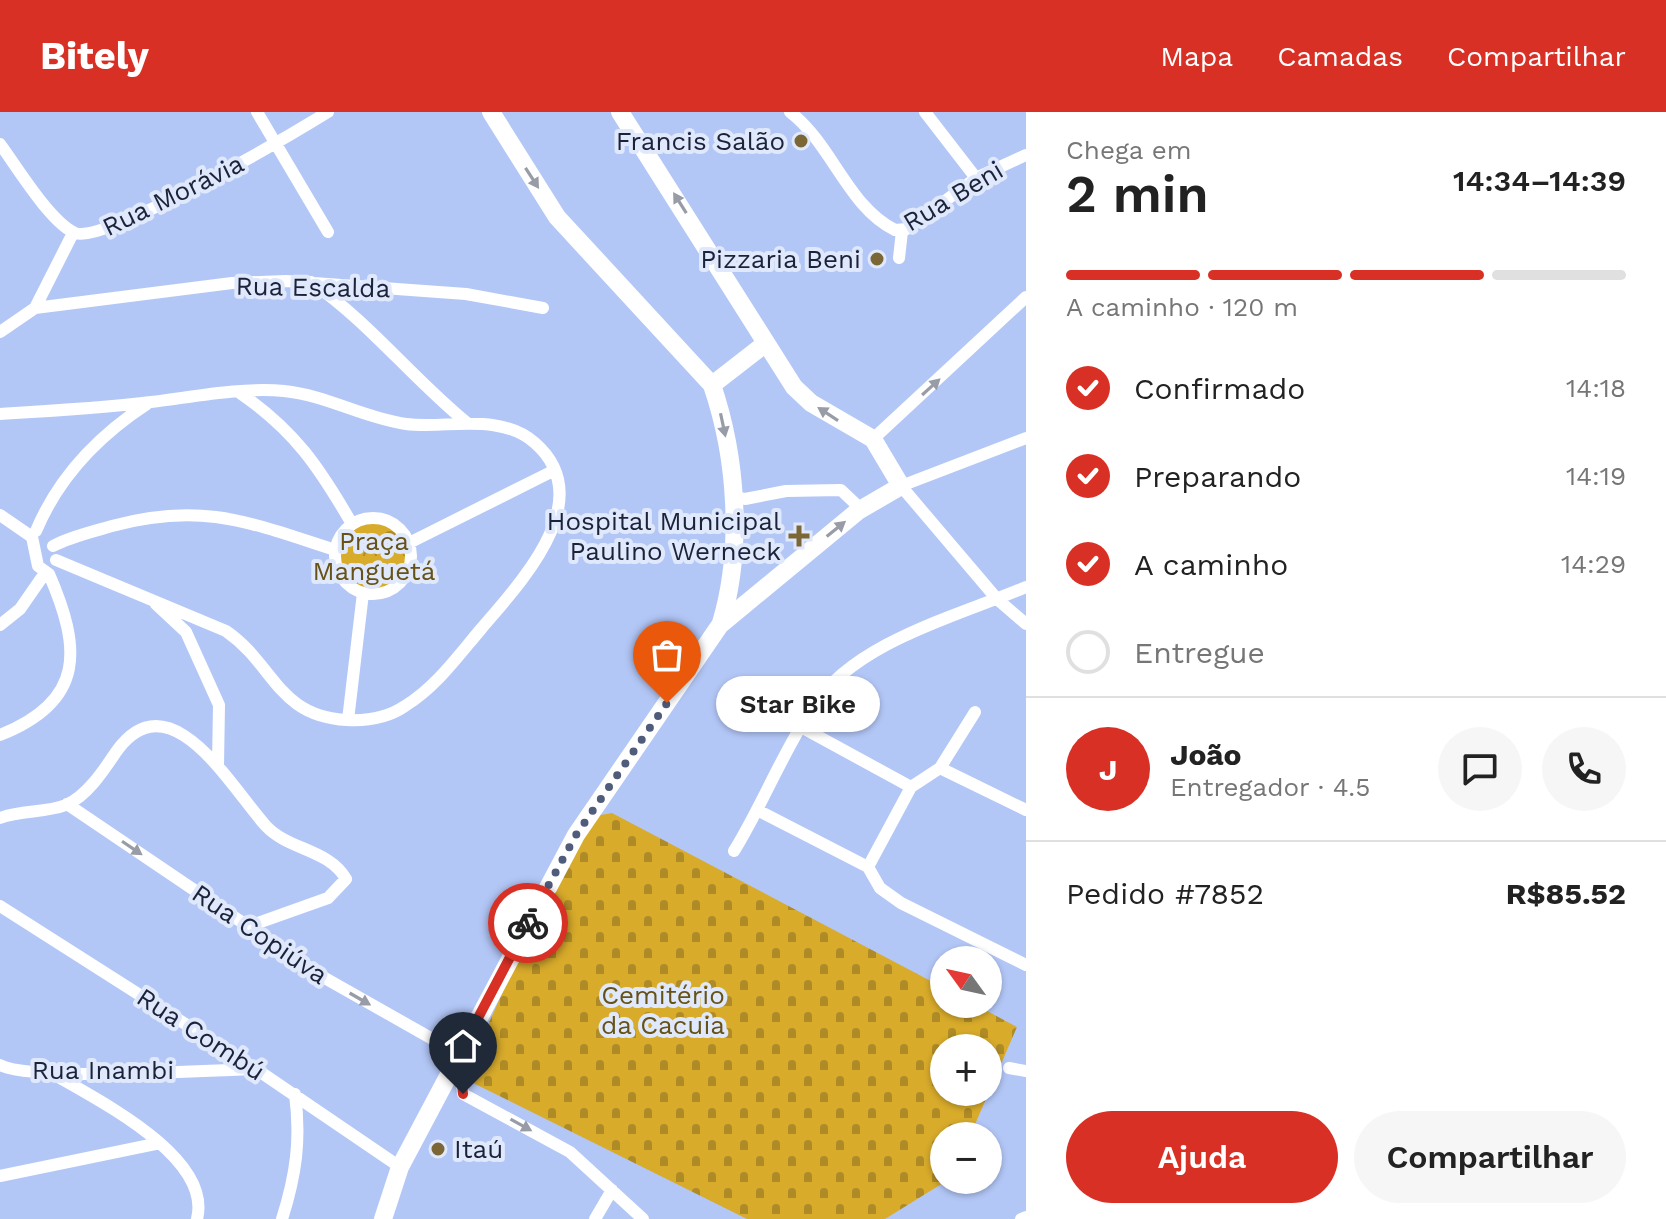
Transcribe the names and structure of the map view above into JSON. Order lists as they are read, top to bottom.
{
  "streets": {
    "street": [
      "Rua Morávia",
      "Rua Beni",
      "Rua Escalda",
      "Rua Copiúva",
      "Rua Combú",
      "Rua Inambi"
    ]
  },
  "crossings": [
    ["Rua Combú", "Rua Inambi"]
  ],
  "one_way": ["Rua Copiúva"],
  "parks": ["Praça Manguetá", "Cemitério da Cacuia"],
  "places": {
    "other": [
      "Francis Salão",
      "Pizzaria Beni",
      "Star Bike",
      "Itaú"
    ],
    "health": ["Hospital Municipal Paulino Werneck"]
  },
  "north": "top left",
  "page": {
    "header": "Bitely",
    "nav": ["Mapa", "Camadas", "Compartilhar"],
    "heading": ["2 min", "Chega em", "14:34–14:39"],
    "panel": [
      "João",
      "Entregador · 4.5",
      "Pedido #7852",
      "R$85.52"
    ],
    "bar": "A caminho · 120 m",
    "list": [
      ["Confirmado", "14:18"],
      ["Preparando", "14:19"],
      ["A caminho", "14:29"],
      "Entregue"
    ],
    "bubble": "Star Bike",
    "round": "J",
    "map_buttons": ["+", "−"],
    "buttons": ["Ajuda", "Compartilhar"]
  }
}
